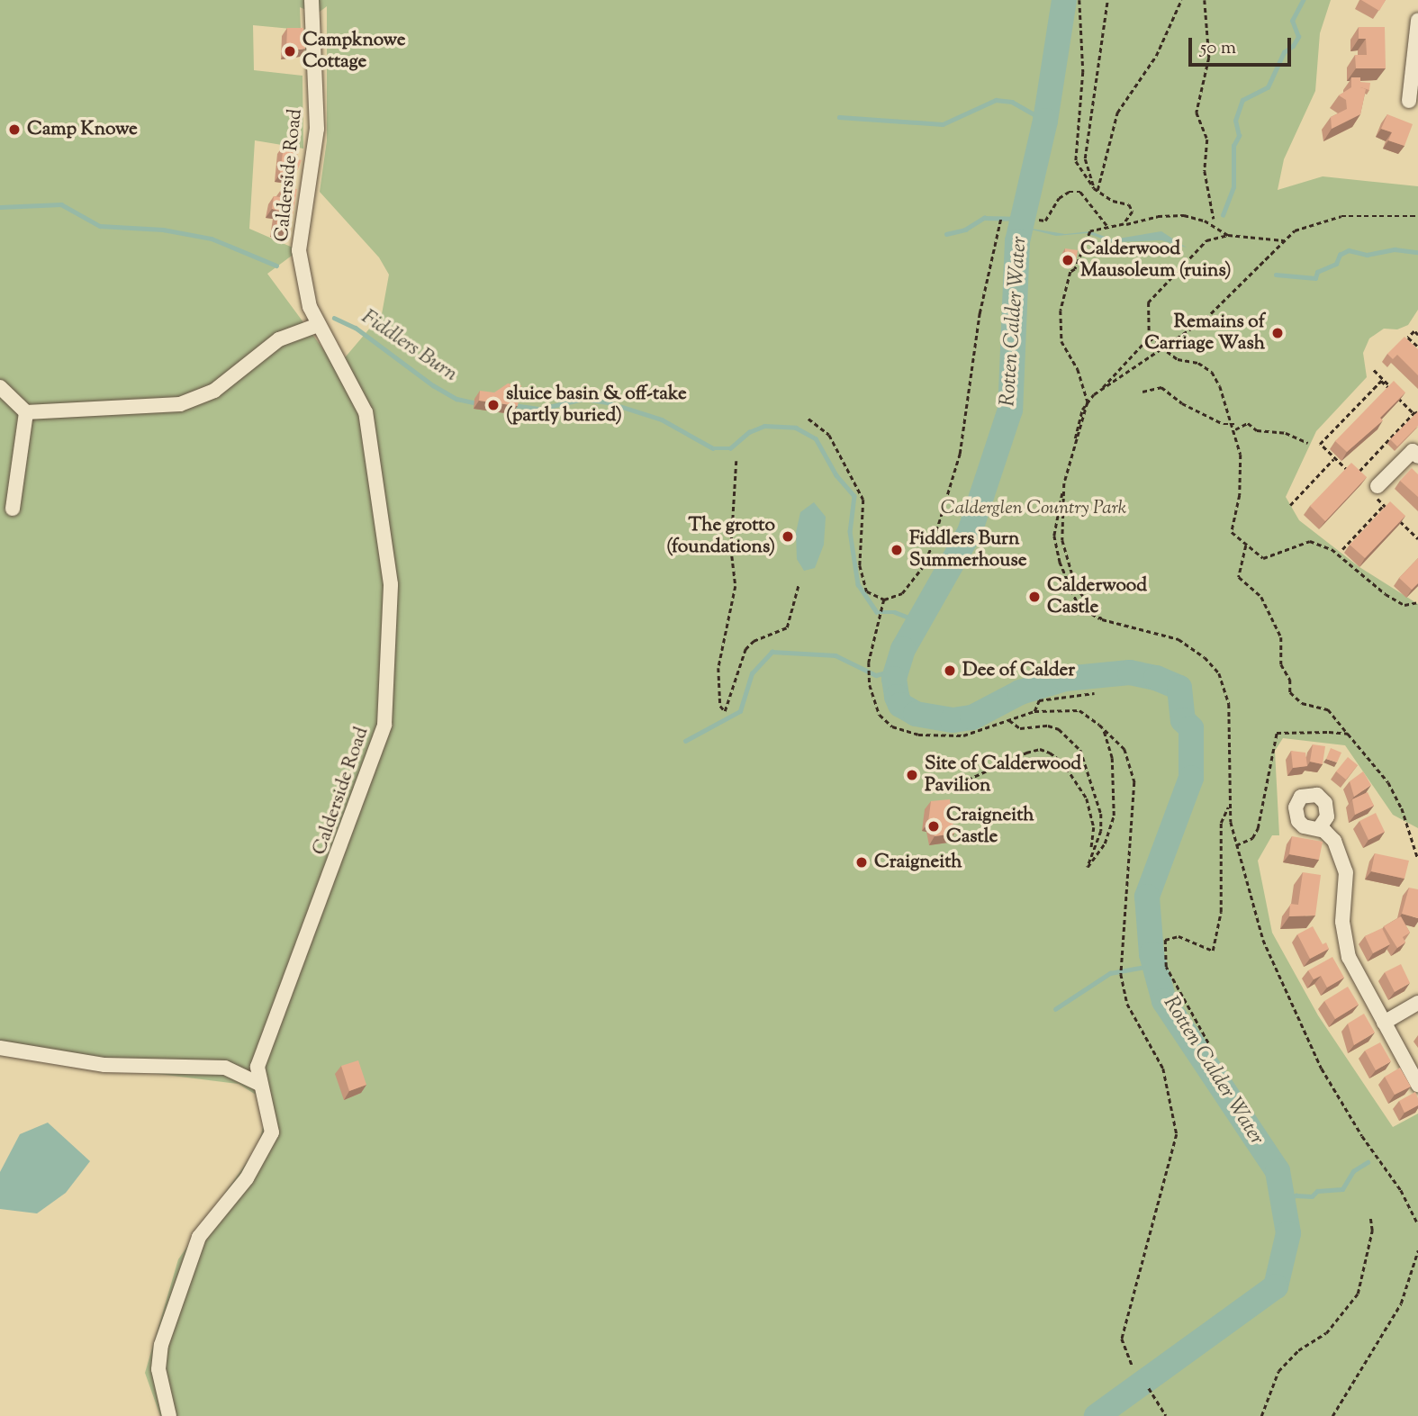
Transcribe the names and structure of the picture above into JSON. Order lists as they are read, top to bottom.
{
  "streets": {
    "street": ["Calderside Road"]
  },
  "water": ["Rotten Calder Water", "Fiddlers Burn"],
  "parks": ["Calderglen Country Park"],
  "places": [
    "Campknowe Cottage",
    "Camp Knowe",
    "Calderwood Mausoleum (ruins)",
    "Remains of Carriage Wash",
    "sluice basin & off-take (partly buried)",
    "The grotto (foundations)",
    "Fiddlers Burn Summerhouse",
    "Calderwood Castle",
    "Dee of Calder",
    "Site of Calderwood Pavilion",
    "Craigneith Castle",
    "Craigneith"
  ],
  "scale_bar": "50 m"
}
